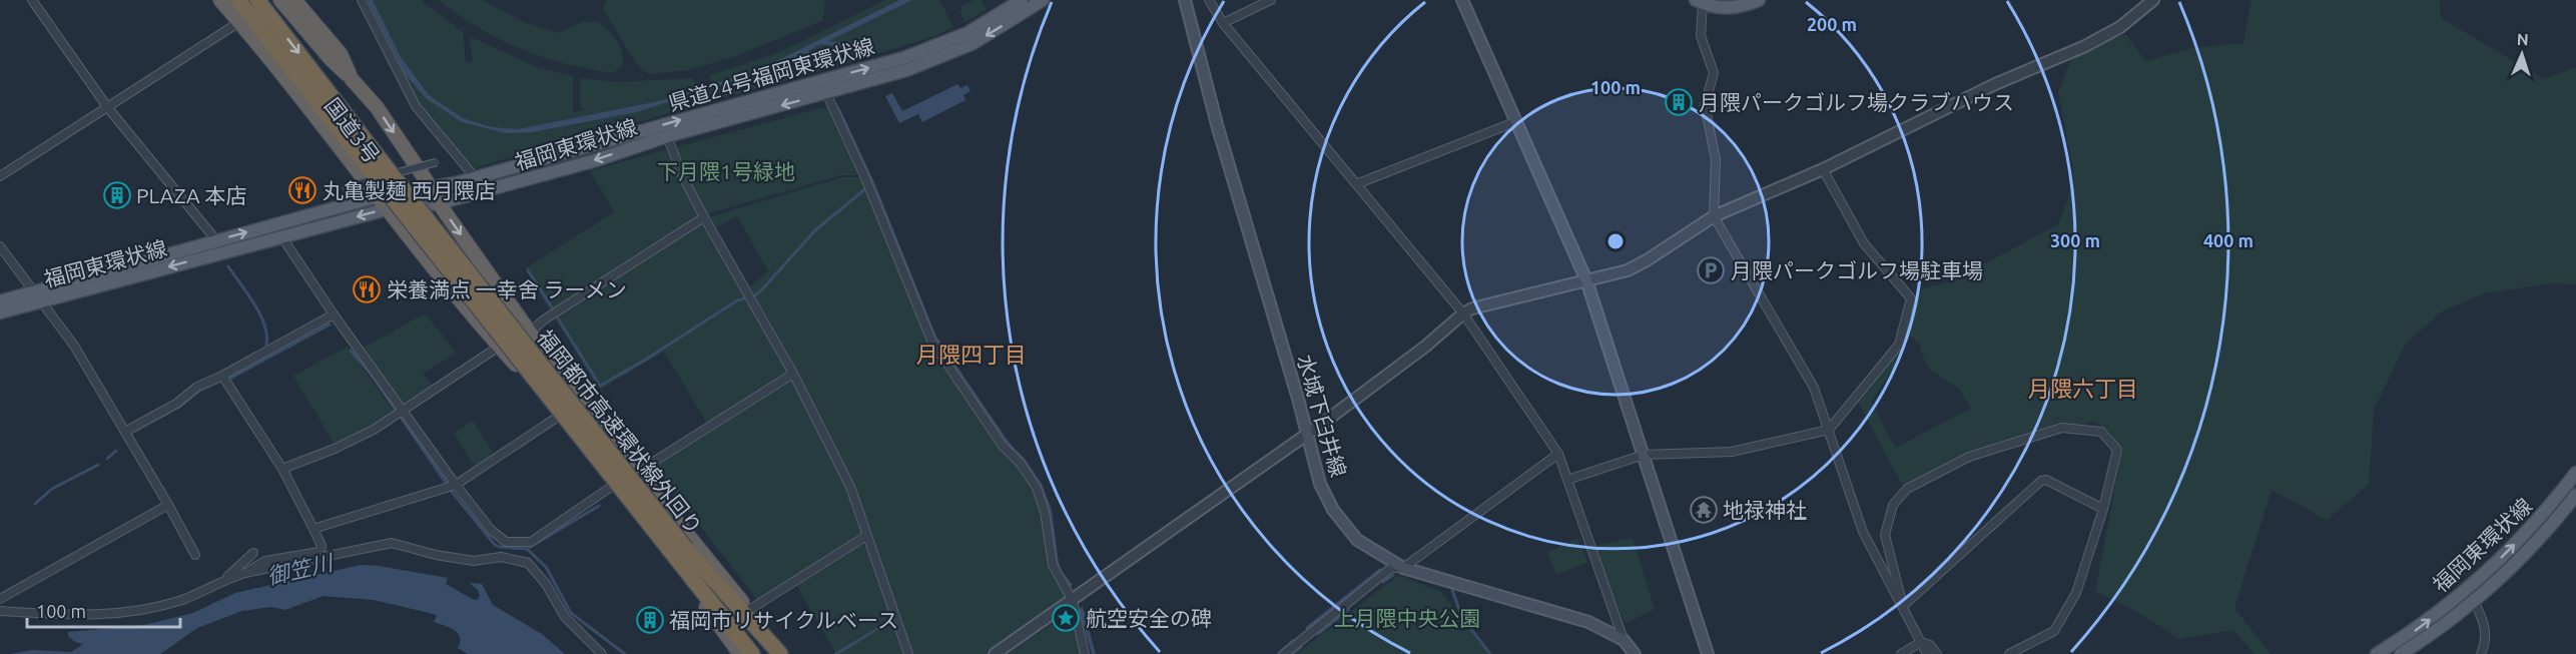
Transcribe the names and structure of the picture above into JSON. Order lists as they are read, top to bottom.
{
  "streets": {
    "highway": ["国道3号", "福岡都市高速環状線外回り"],
    "main road": ["県道24号福岡東環状線", "福岡東環状線", "水城下臼井線"]
  },
  "crossings": [
    ["県道24号福岡東環状線", "国道3号"],
    ["県道24号福岡東環状線", "福岡東環状線"],
    ["国道3号", "福岡東環状線"],
    ["国道3号", "福岡都市高速環状線外回り"]
  ],
  "one_way": ["県道24号福岡東環状線"],
  "districts": ["月隈四丁目", "月隈六丁目"],
  "water": ["御笠川"],
  "parks": ["下月隈1号緑地", "上月隈中央公園"],
  "places": {
    "building": ["月隈パークゴルフ場クラブハウス", "PLAZA 本店", "福岡市リサイクルベース"],
    "restaurant": ["丸亀製麺 西月隈店", "栄養満点 一幸舍 ラーメン"],
    "parking": ["月隈パークゴルフ場駐車場"],
    "temple": ["地禄神社"],
    "place": ["航空安全の碑"]
  },
  "scale_bar": "100 m",
  "north": "top",
  "rings": [
    "200 m",
    "100 m",
    "300 m",
    "400 m"
  ]
}
